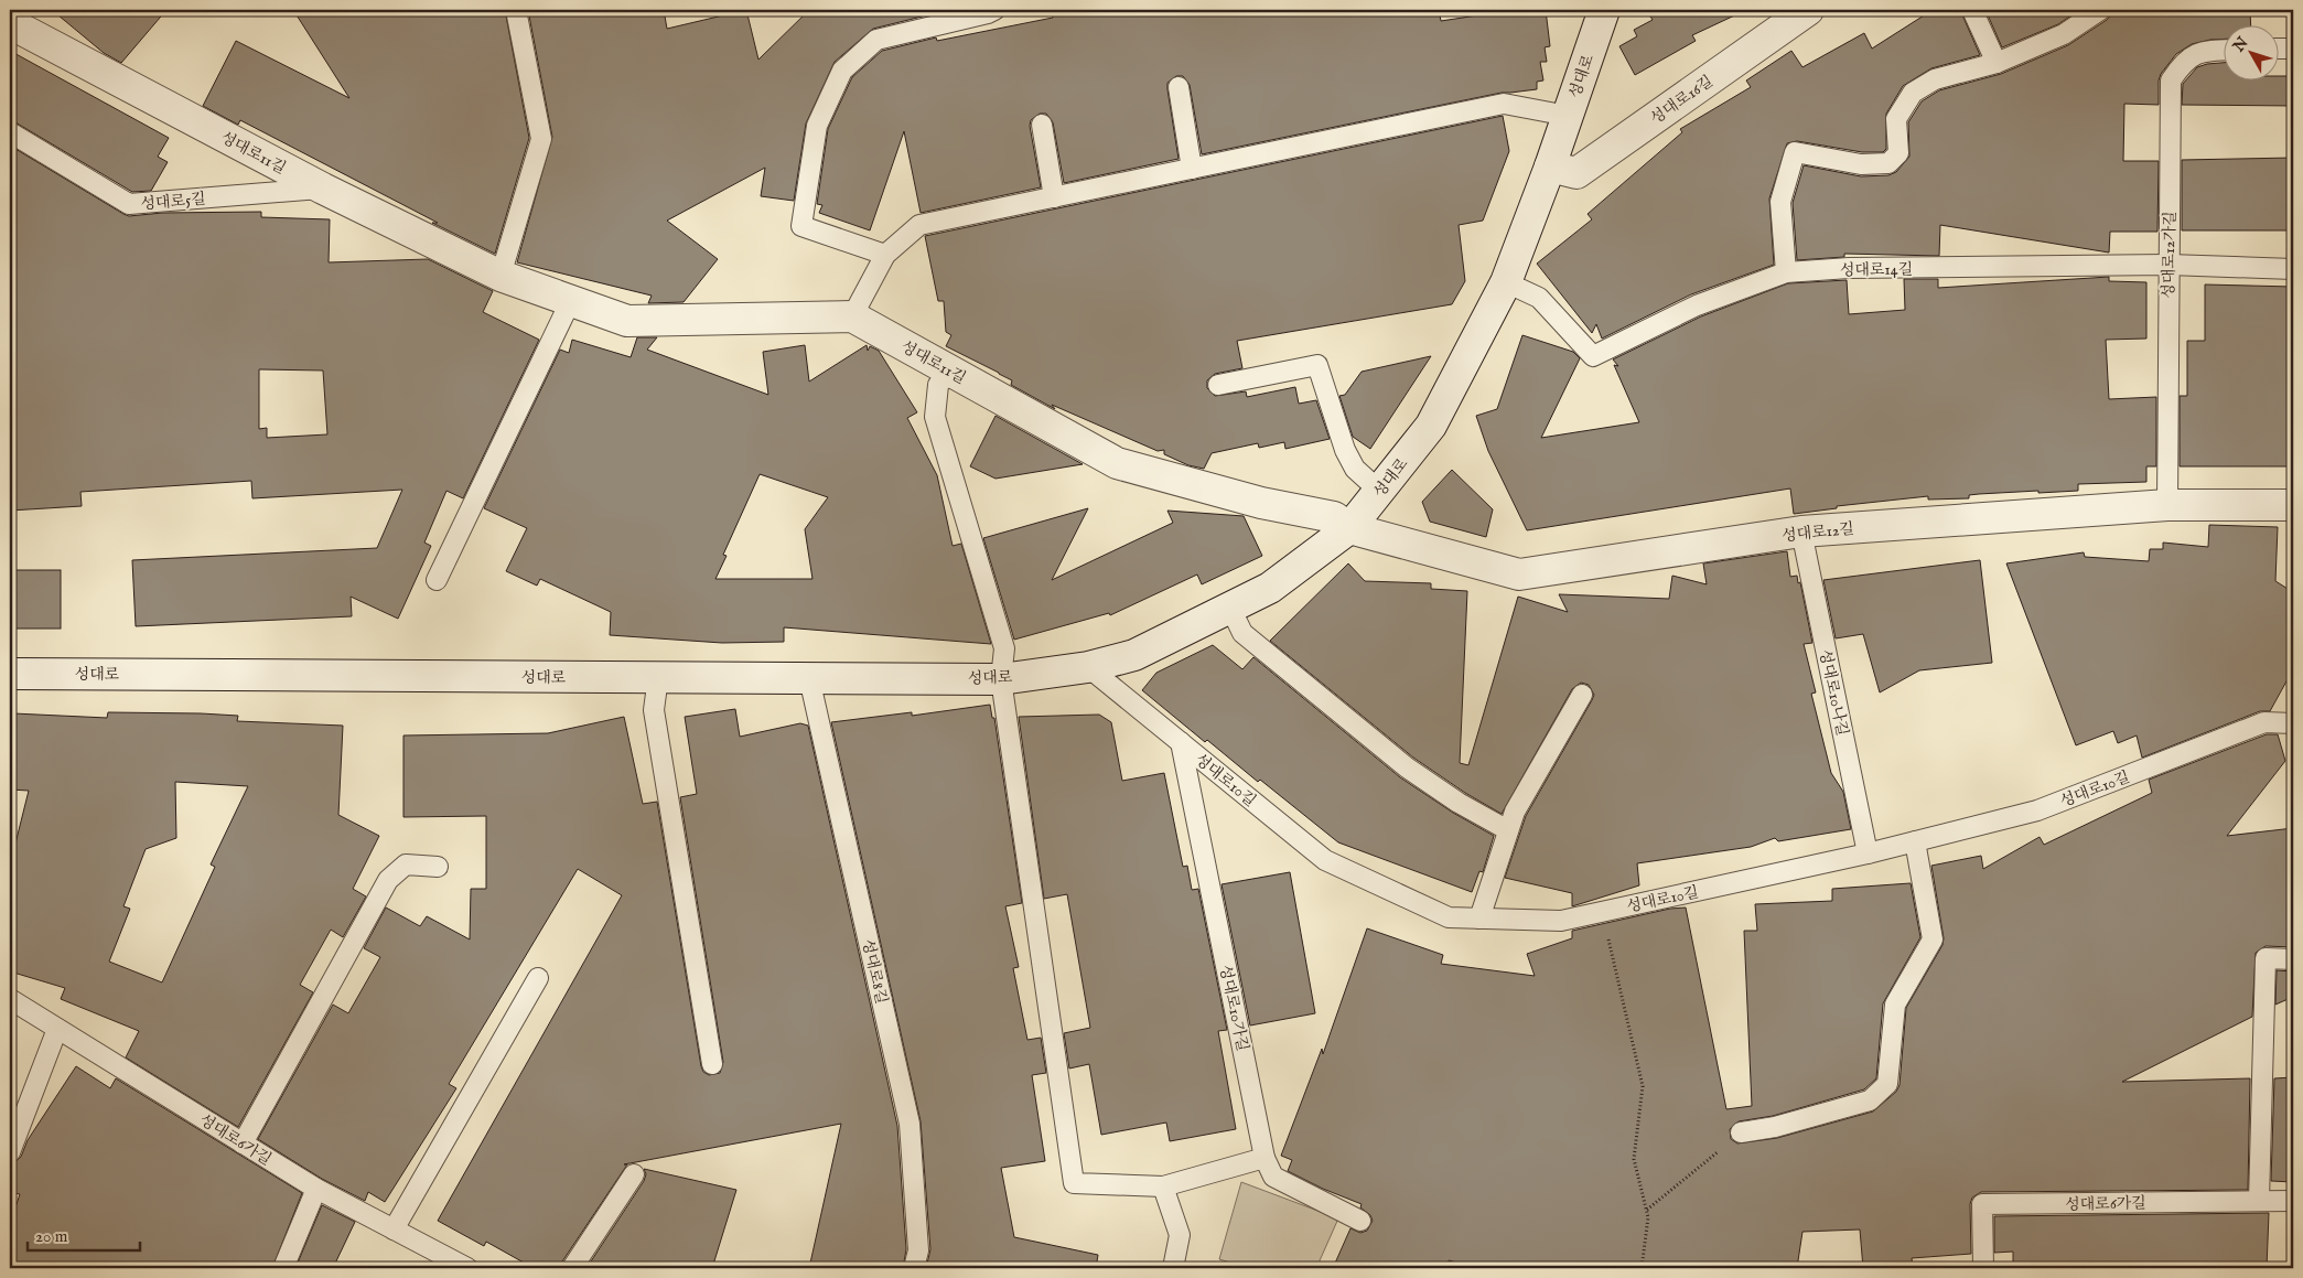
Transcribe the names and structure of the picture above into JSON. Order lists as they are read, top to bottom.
{
  "streets": {
    "street": [
      "성대로",
      "성대로16길",
      "성대로11길",
      "성대로12길"
    ],
    "lane": [
      "성대로5길",
      "성대로12가길",
      "성대로14길",
      "성대로10나길",
      "성대로10길",
      "성대로8길",
      "성대로10가길",
      "성대로6가길"
    ]
  },
  "crossings": [
    ["성대로", "성대로16길"],
    ["성대로", "성대로11길"],
    ["성대로", "성대로14길"],
    ["성대로", "성대로12길"],
    ["성대로", "성대로10길"],
    ["성대로", "성대로8길"],
    ["성대로11길", "성대로5길"],
    ["성대로11길", "성대로12길"],
    ["성대로12가길", "성대로14길"],
    ["성대로12가길", "성대로12길"],
    ["성대로12길", "성대로10나길"],
    ["성대로10나길", "성대로10길"],
    ["성대로10길", "성대로10가길"]
  ],
  "scale_bar": "20 m",
  "north": "top left"
}
